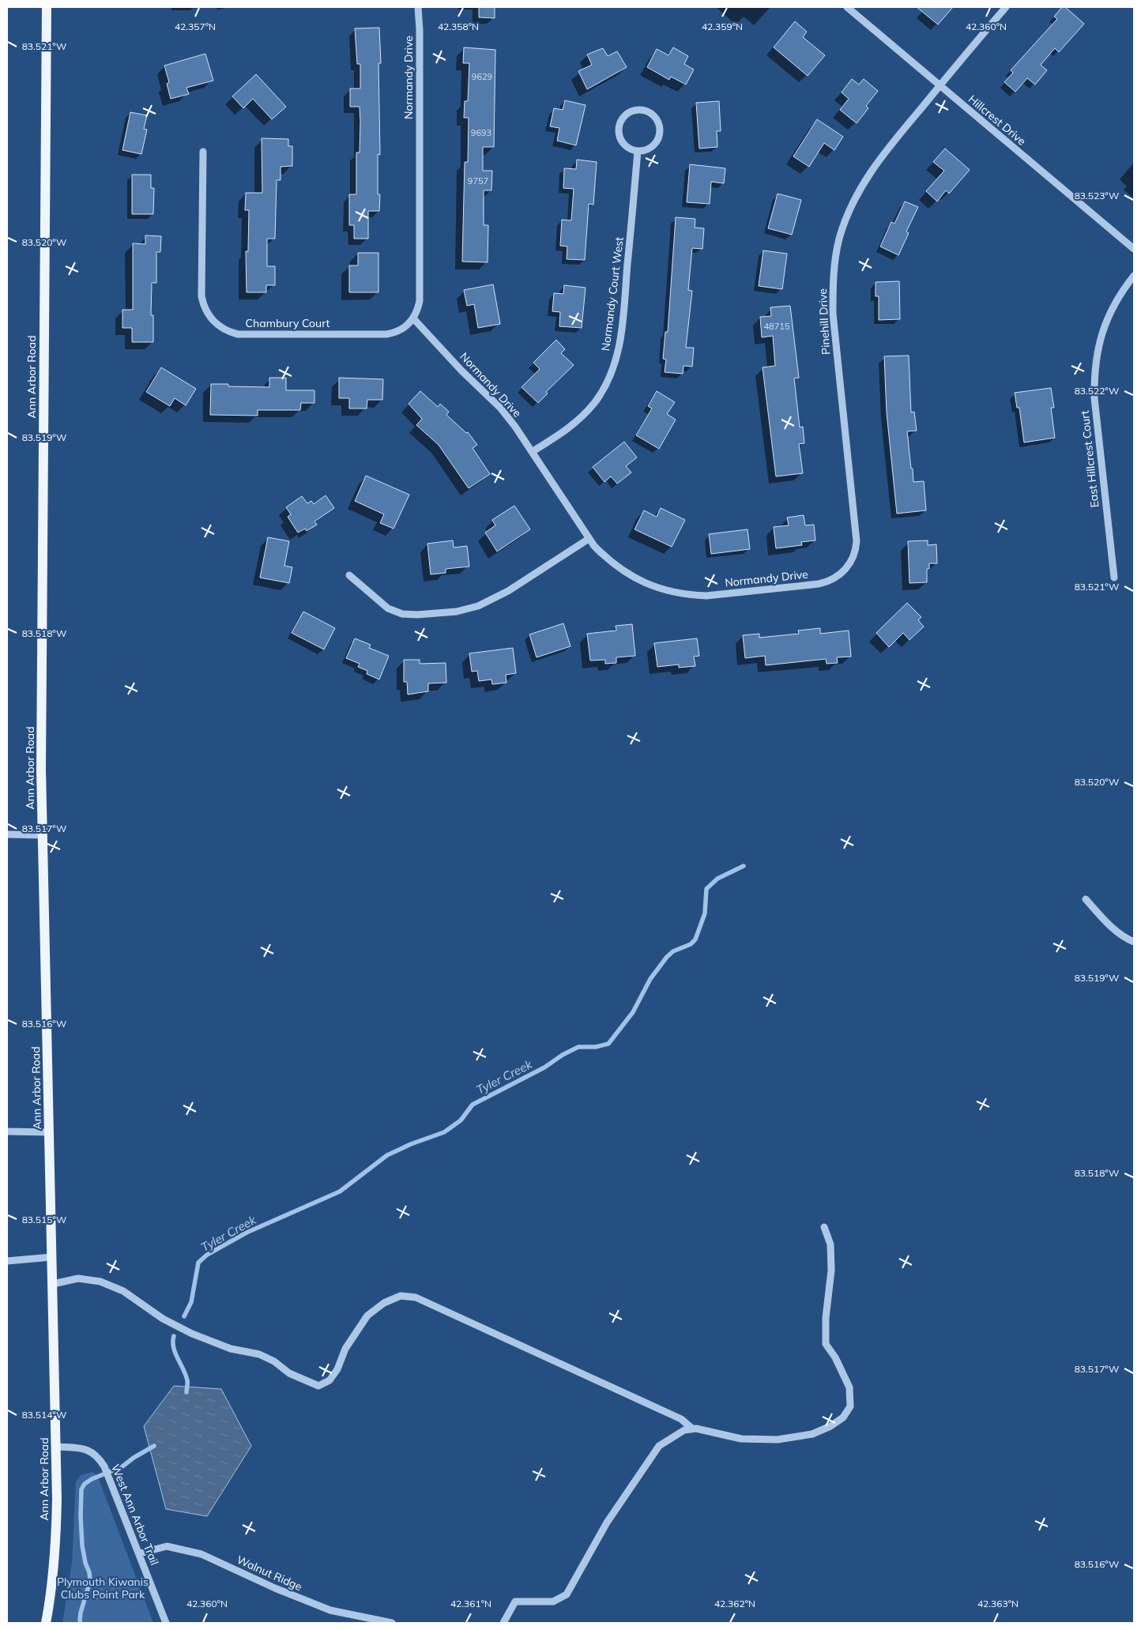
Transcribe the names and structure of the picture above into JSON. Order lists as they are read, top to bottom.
{
  "streets": {
    "main road": ["Ann Arbor Road"],
    "street": [
      "Normandy Drive",
      "Hillcrest Drive",
      "Normandy Court West",
      "Pinehill Drive",
      "Chambury Court",
      "East Hillcrest Court",
      "West Ann Arbor Trail",
      "Walnut Ridge"
    ]
  },
  "crossings": [
    ["Normandy Drive", "Normandy Court West"],
    ["Normandy Drive", "Pinehill Drive"],
    ["Normandy Drive", "Chambury Court"],
    ["Hillcrest Drive", "Pinehill Drive"],
    ["Ann Arbor Road", "West Ann Arbor Trail"],
    ["West Ann Arbor Trail", "Walnut Ridge"]
  ],
  "water": ["Tyler Creek"],
  "parks": ["Plymouth Kiwanis Clubs Point Park"],
  "house_numbers": [
    "9629",
    "9693",
    "9757",
    "48715"
  ],
  "coordinates": [
    "42.357°N",
    "42.358°N",
    "42.359°N",
    "42.360°N",
    "83.521°W",
    "83.523°W",
    "83.520°W",
    "83.522°W",
    "83.519°W",
    "83.518°W",
    "83.517°W",
    "83.516°W",
    "83.515°W",
    "83.514°W",
    "42.361°N",
    "42.362°N",
    "42.363°N"
  ]
}
